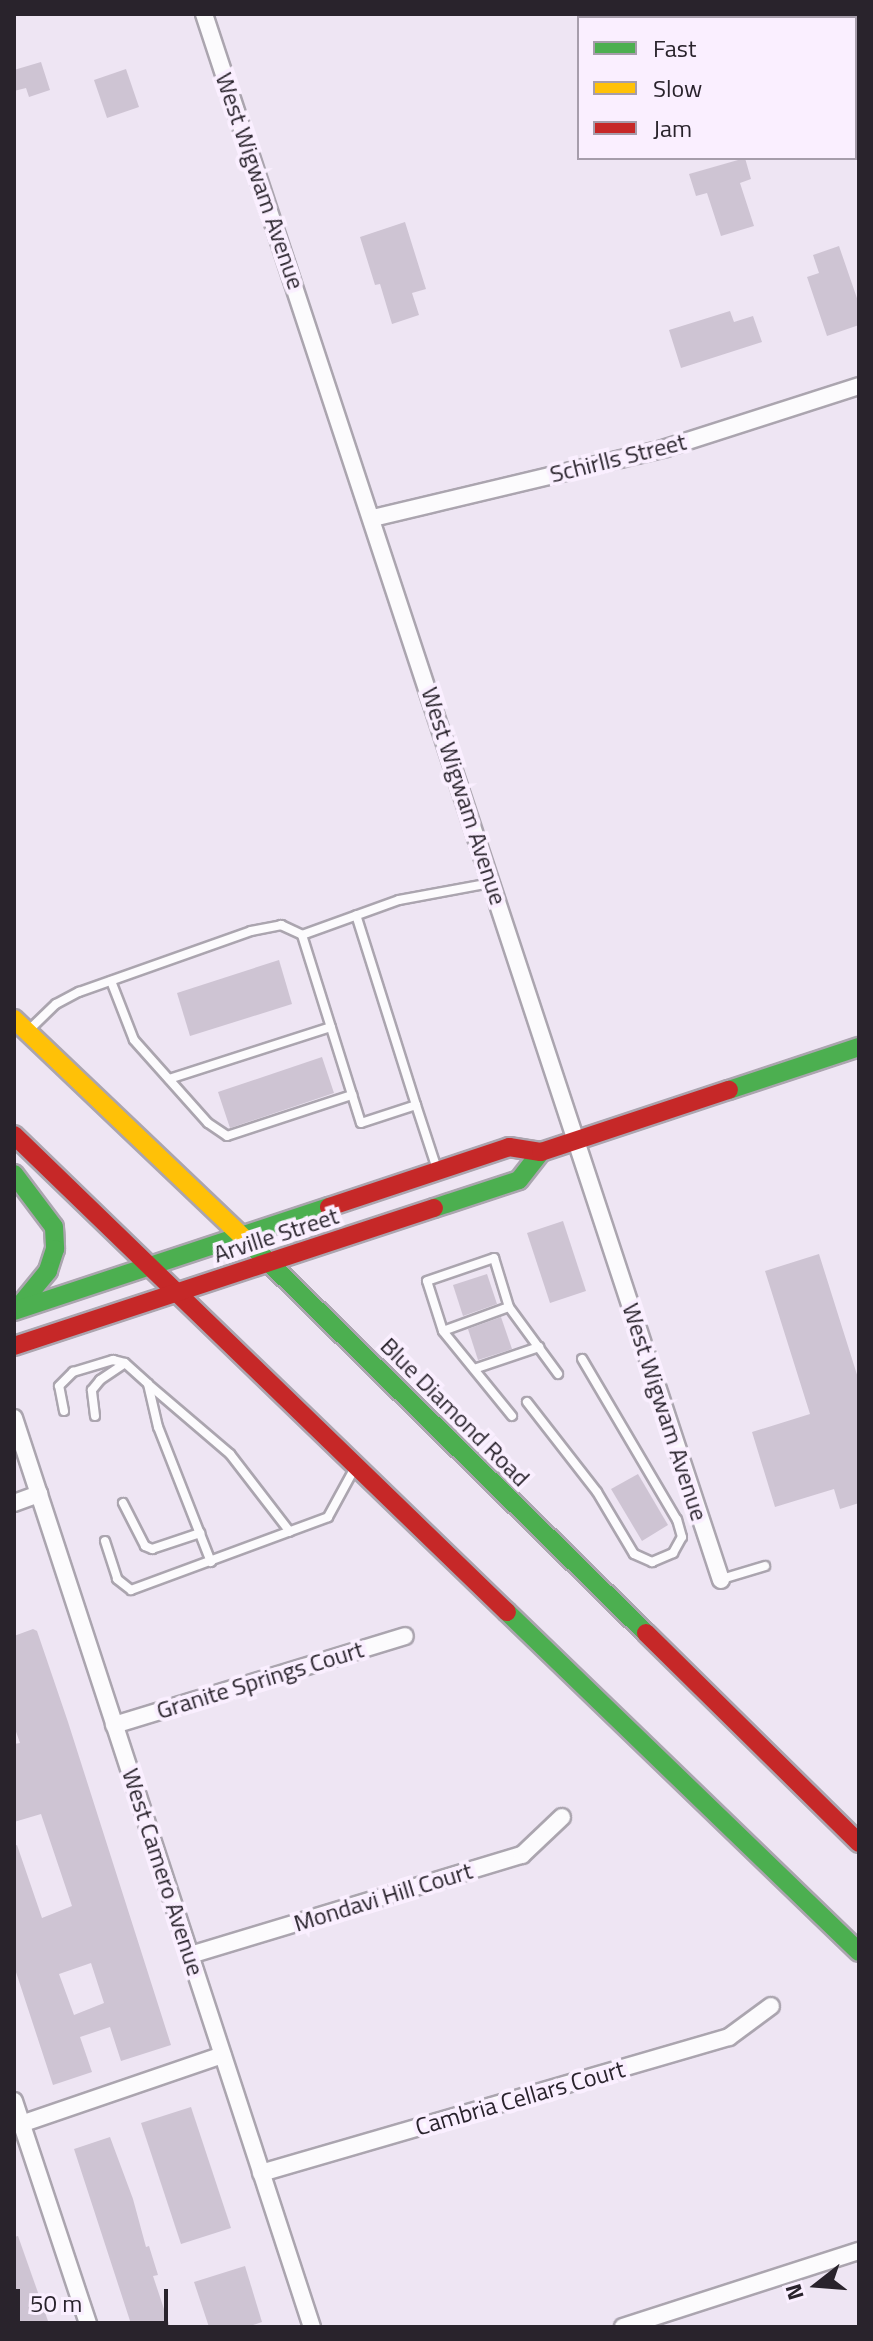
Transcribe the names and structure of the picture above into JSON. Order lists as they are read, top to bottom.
{
  "streets": {
    "main road": ["Arville Street", "Blue Diamond Road"],
    "street": [
      "West Wigwam Avenue",
      "Schirlls Street",
      "Granite Springs Court",
      "West Camero Avenue",
      "Mondavi Hill Court",
      "Cambria Cellars Court"
    ]
  },
  "crossings": [
    ["West Wigwam Avenue", "Schirlls Street"],
    ["West Wigwam Avenue", "Arville Street"],
    ["Arville Street", "Blue Diamond Road"],
    ["Granite Springs Court", "West Camero Avenue"],
    ["West Camero Avenue", "Mondavi Hill Court"],
    ["West Camero Avenue", "Cambria Cellars Court"]
  ],
  "legend": ["Fast", "Slow", "Jam"],
  "scale_bar": "50 m",
  "north": "left"
}
